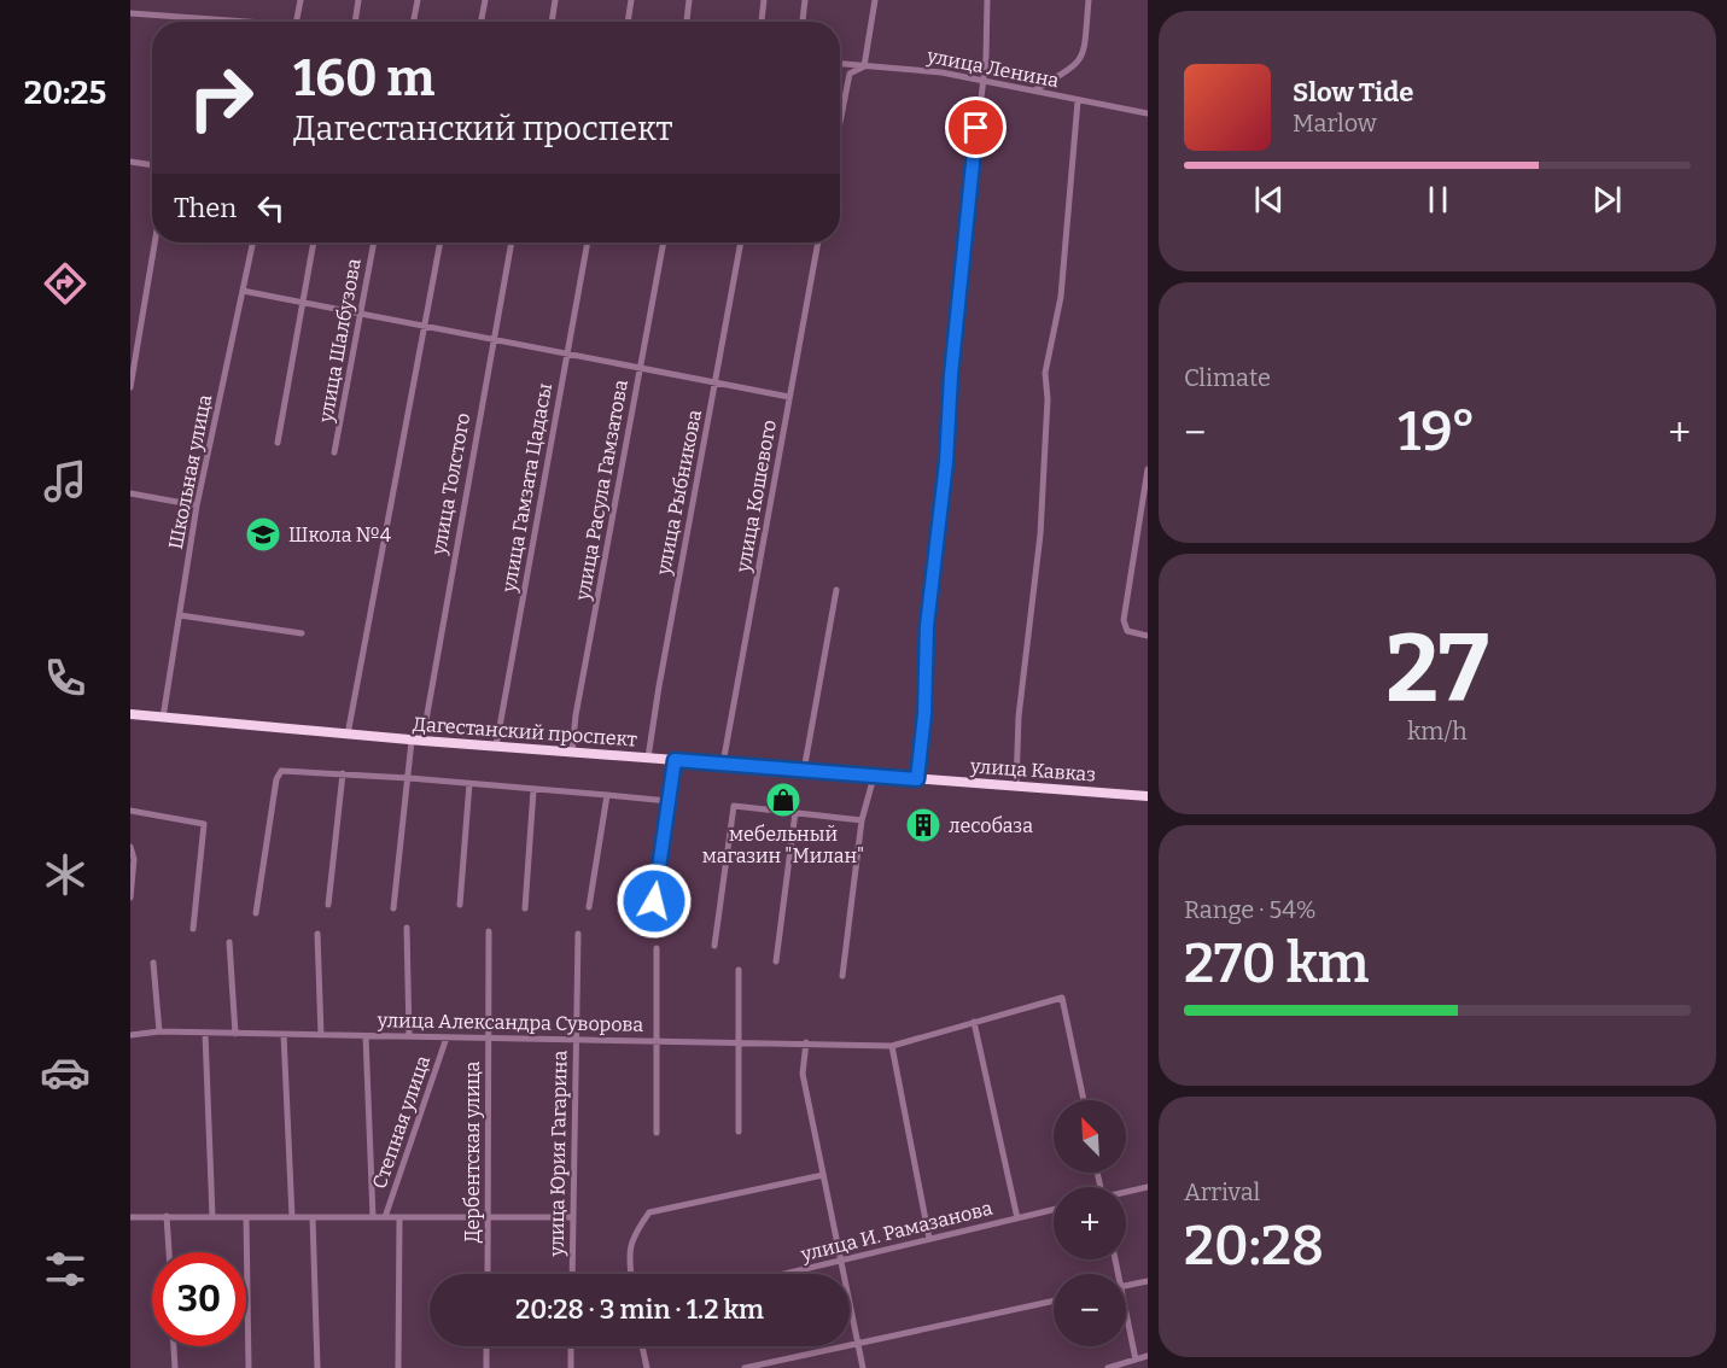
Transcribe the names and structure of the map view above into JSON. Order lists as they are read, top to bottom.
{
  "streets": {
    "highway": ["Дагестанский проспект", "улица Кавказ"],
    "street": [
      "улица Ленина",
      "улица Шалбузова",
      "Школьная улица",
      "улица Толстого",
      "улица Гамзата Цадасы",
      "улица Расула Гамзатова",
      "улица Рыбникова",
      "улица Кошевого",
      "улица Александра Суворова",
      "Степная улица",
      "Дербентская улица",
      "улица Юрия Гагарина",
      "улица И. Рамазанова"
    ]
  },
  "crossings": [
    ["Школьная улица", "Дагестанский проспект"],
    ["улица Толстого", "Дагестанский проспект"],
    ["улица Гамзата Цадасы", "Дагестанский проспект"],
    ["улица Расула Гамзатова", "Дагестанский проспект"],
    ["улица Рыбникова", "Дагестанский проспект"],
    ["улица Кошевого", "Дагестанский проспект"],
    ["Дагестанский проспект", "улица Кавказ"],
    ["улица Александра Суворова", "Степная улица"],
    ["улица Александра Суворова", "Дербентская улица"],
    ["улица Александра Суворова", "улица Юрия Гагарина"]
  ],
  "places": {
    "school or university": ["Школа №4"],
    "shop": ["мебельный магазин \"Милан\""],
    "building": ["лесобаза"]
  },
  "north": "top left",
  "page": {
    "tabs": "20:25",
    "turn": ["160 m", "Дагестанский проспект"],
    "song": ["Slow Tide", "Marlow"],
    "then": "Then",
    "tile": [
      "Climate",
      ["27", "km/h"],
      ["Range · 54%", "270 km"],
      ["Arrival", "20:28"]
    ],
    "heat": ["−", "19°", "+"],
    "map_buttons": ["+", "−"],
    "limit": "30",
    "trip": "20:28 · 3 min · 1.2 km"
  }
}
